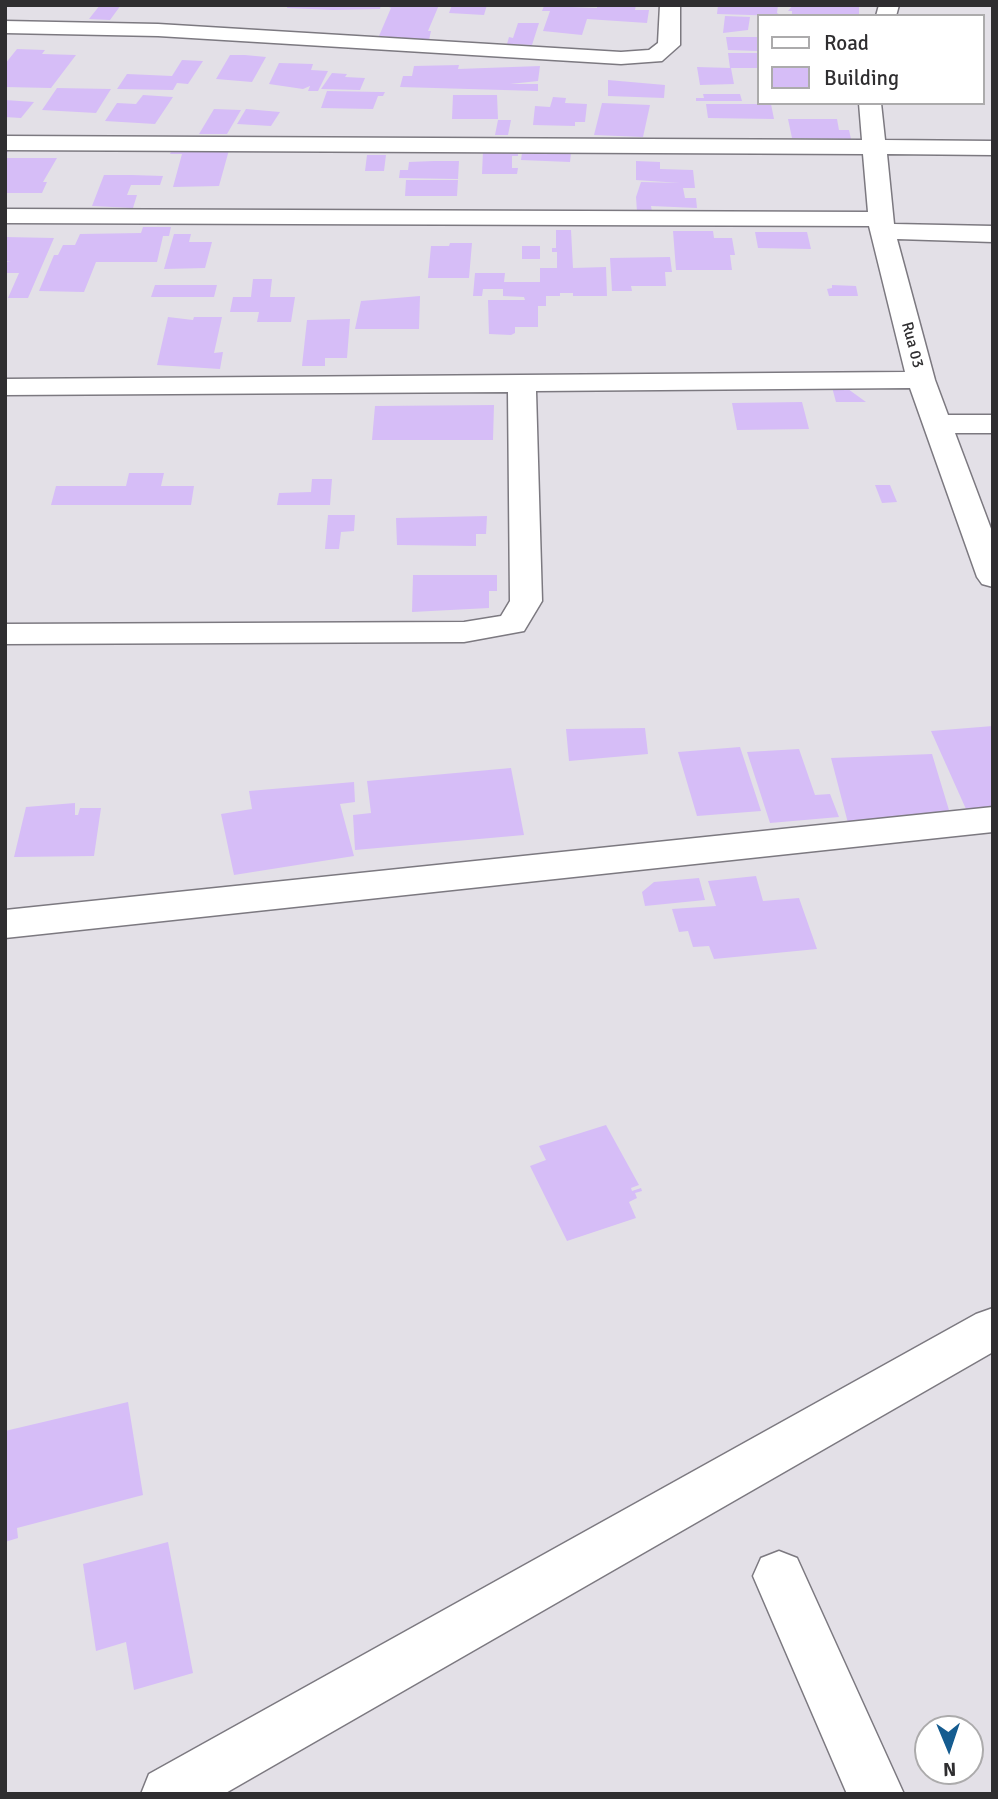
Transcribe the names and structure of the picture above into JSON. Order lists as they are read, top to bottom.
{
  "streets": {
    "street": ["Rua 03"]
  },
  "legend": ["Road", "Building"],
  "north": "bottom"
}
